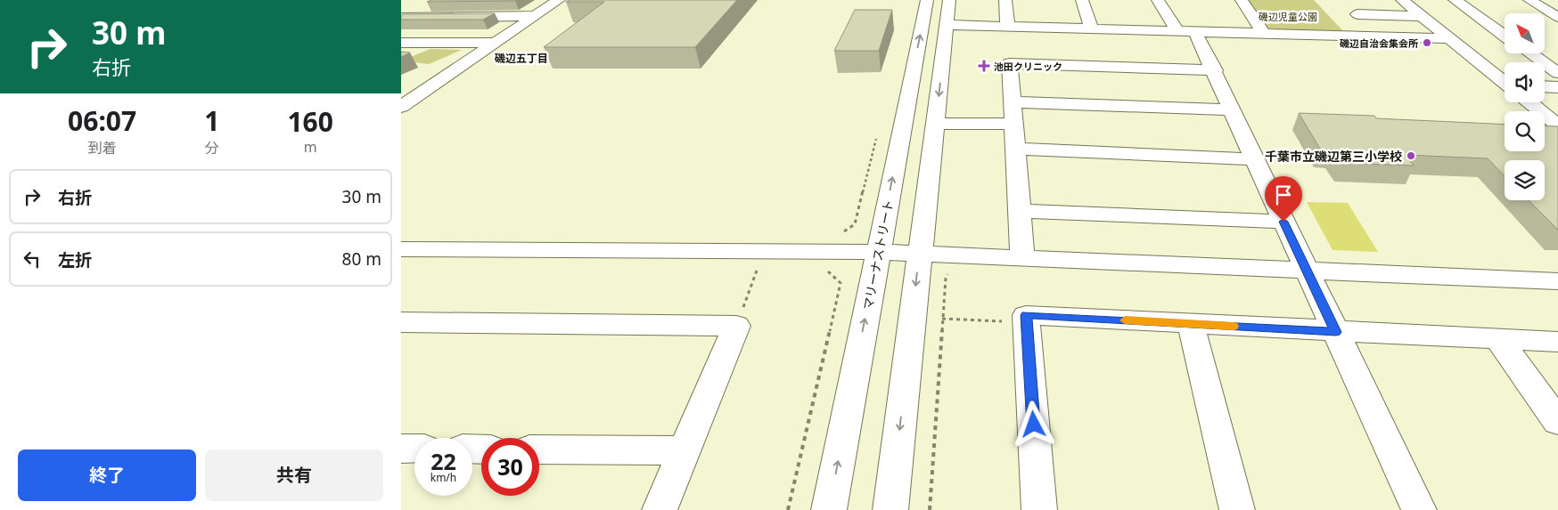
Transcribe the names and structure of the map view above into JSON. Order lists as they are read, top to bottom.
{
  "streets": {
    "street": ["マリーナストリート"]
  },
  "districts": ["磯辺五丁目"],
  "parks": ["磯辺児童公園"],
  "places": {
    "other": ["磯辺自治会集会所", "千葉市立磯辺第三小学校"],
    "health": ["池田クリニック"]
  },
  "north": "top left",
  "page": {
    "turn": ["30 m", "右折"],
    "eta": [
      "06:07",
      "到着",
      "1",
      "分",
      "160",
      "m"
    ],
    "list": [
      {
        "name": "右折",
        "value": "30 m"
      },
      {
        "name": "左折",
        "value": "80 m"
      }
    ],
    "speed": "22 km/h",
    "limit": "30",
    "buttons": ["終了", "共有"]
  }
}
